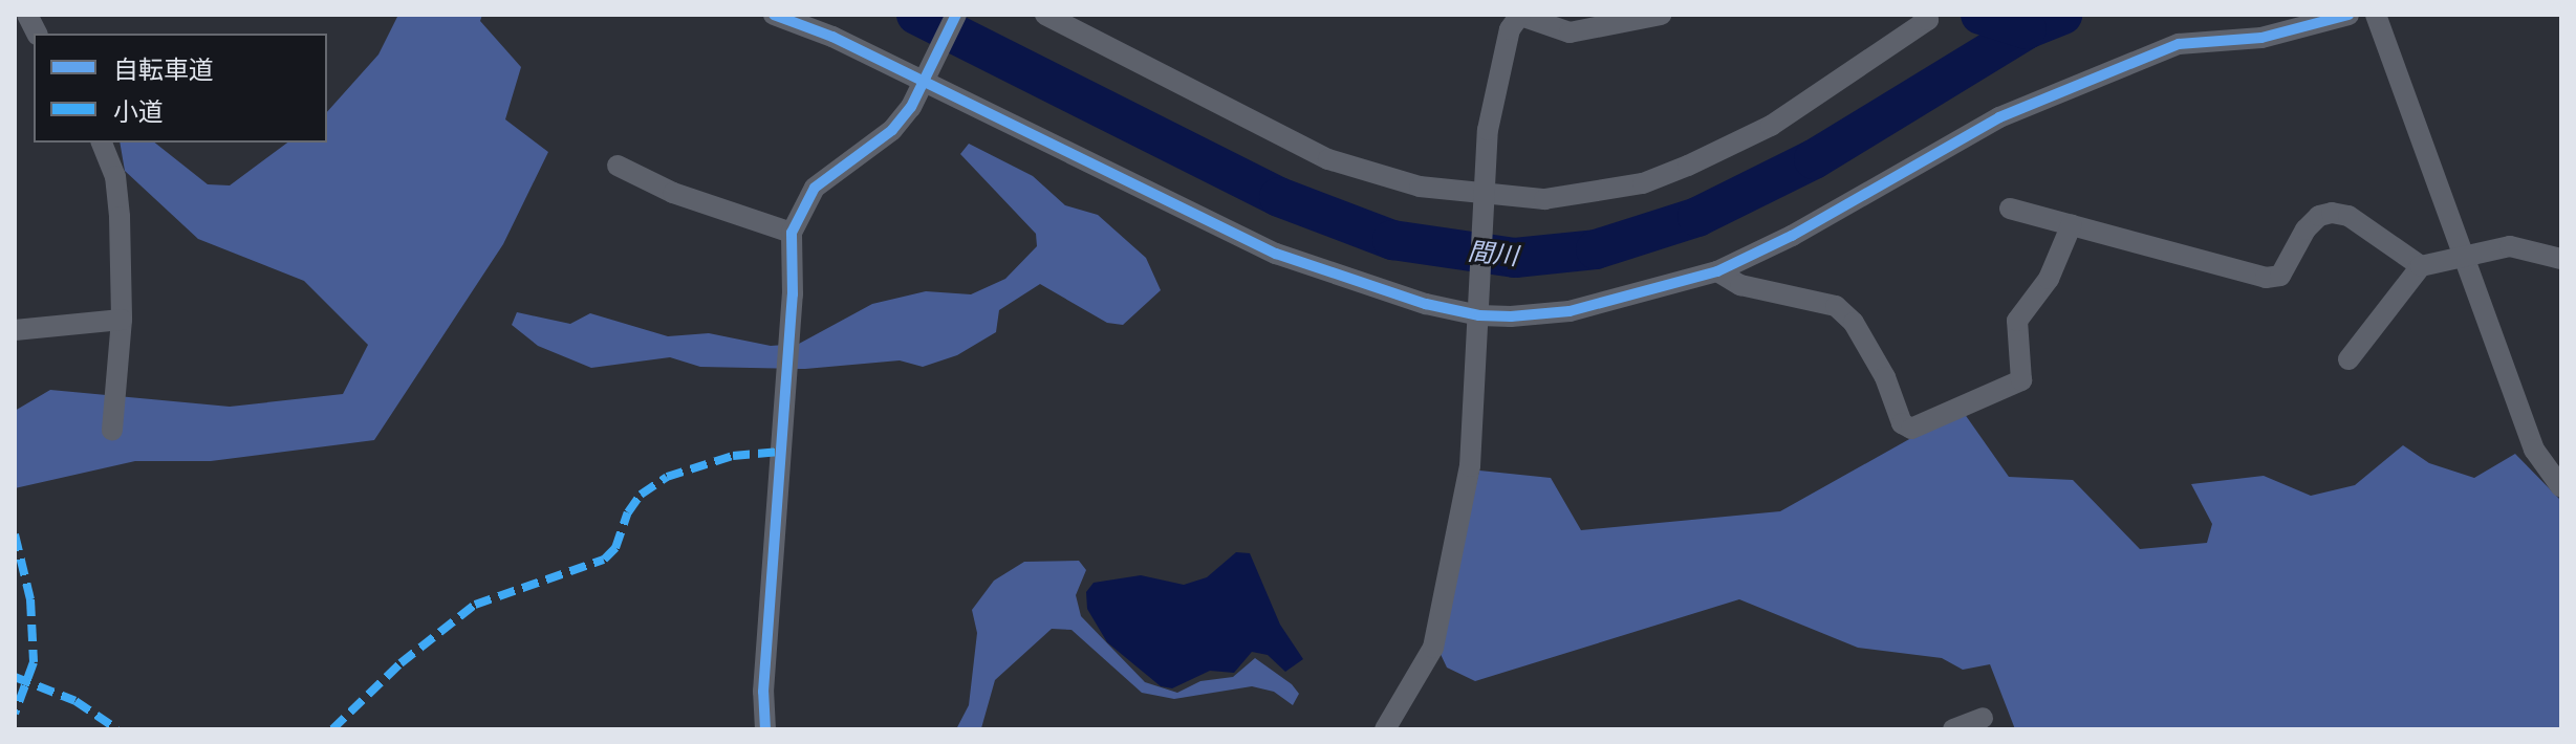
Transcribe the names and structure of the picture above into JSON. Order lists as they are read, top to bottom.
{
  "water": ["間川"],
  "legend": ["自転車道", "小道"]
}
